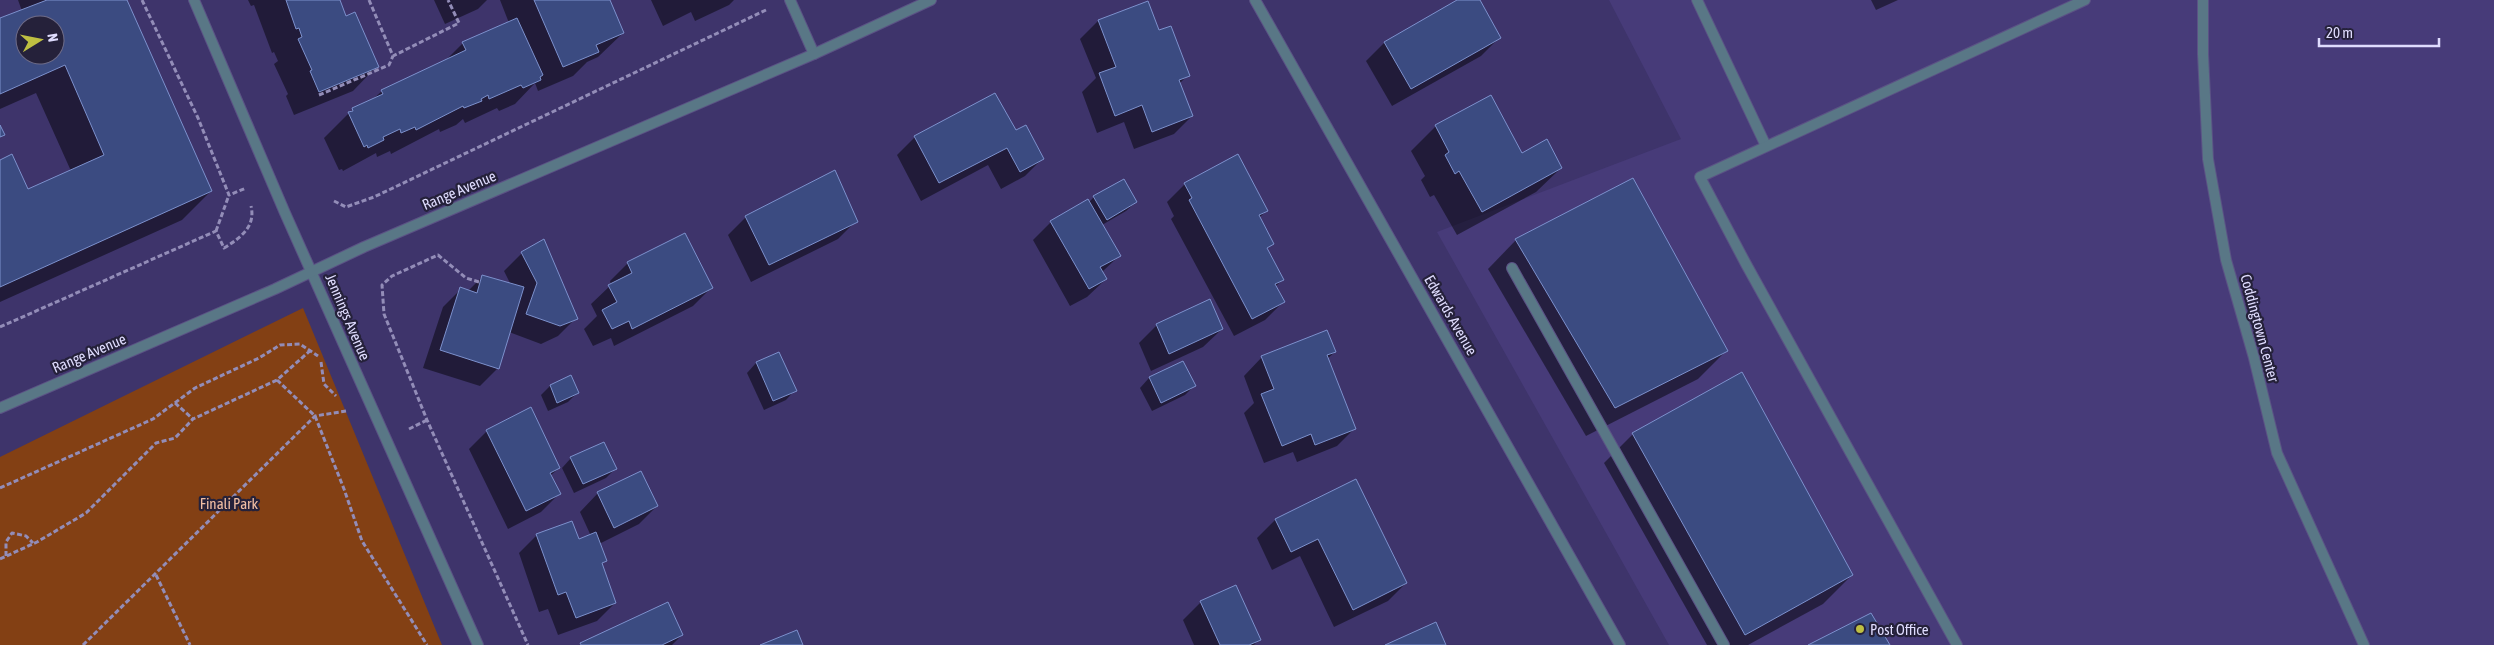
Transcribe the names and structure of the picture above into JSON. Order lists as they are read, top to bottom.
{
  "streets": {
    "street": [
      "Range Avenue",
      "Edwards Avenue",
      "Jennings Avenue",
      "Coddingtown Center"
    ]
  },
  "crossings": [
    ["Range Avenue", "Jennings Avenue"]
  ],
  "parks": ["Finali Park"],
  "places": ["Post Office"],
  "scale_bar": "20 m",
  "north": "right"
}
